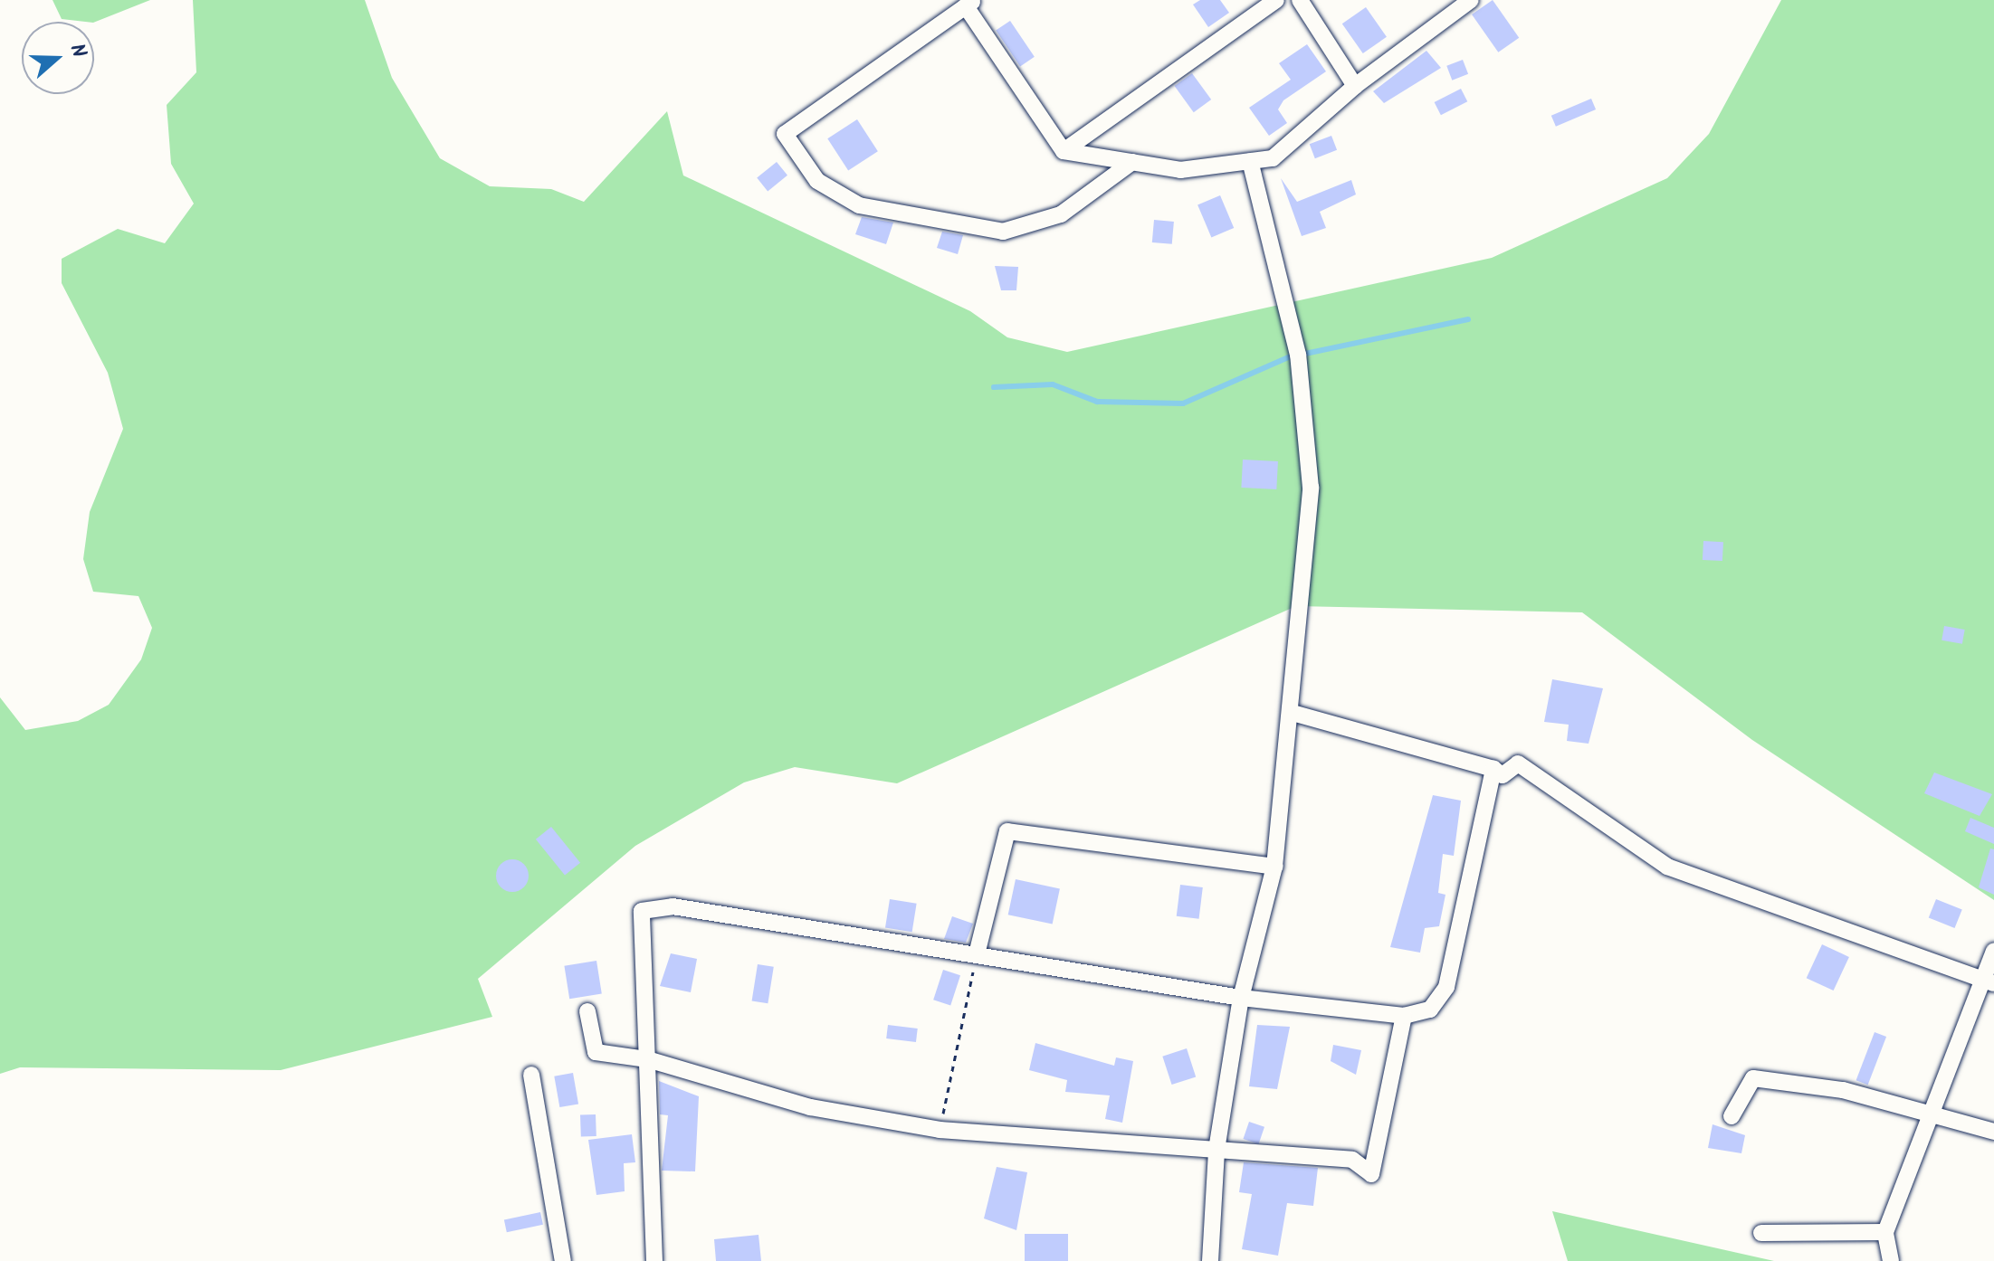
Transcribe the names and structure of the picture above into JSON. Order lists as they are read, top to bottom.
{
  "north": "right"
}
